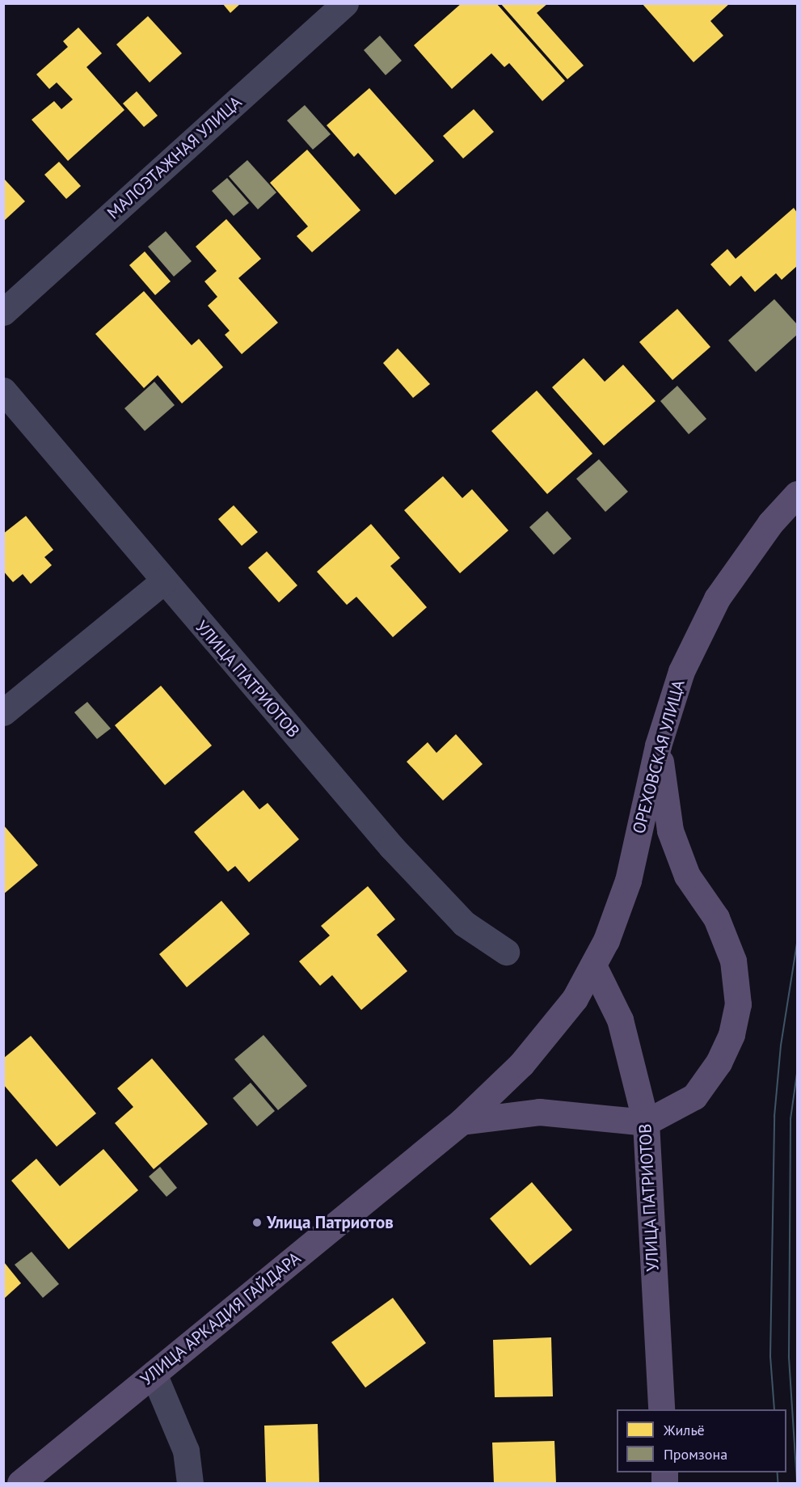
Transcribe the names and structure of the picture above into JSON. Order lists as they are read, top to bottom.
{
  "streets": {
    "main road": ["УЛИЦА ПАТРИОТОВ", "ОРЕХОВСКАЯ УЛИЦА", "УЛИЦА АРКАДИЯ ГАЙДАРА"],
    "street": ["МАЛОЭТАЖНАЯ УЛИЦА"]
  },
  "crossings": [
    ["УЛИЦА ПАТРИОТОВ", "УЛИЦА АРКАДИЯ ГАЙДАРА"],
    ["ОРЕХОВСКАЯ УЛИЦА", "УЛИЦА АРКАДИЯ ГАЙДАРА"]
  ],
  "places": ["Улица Патриотов"],
  "legend": ["Жильё", "Промзона"]
}
